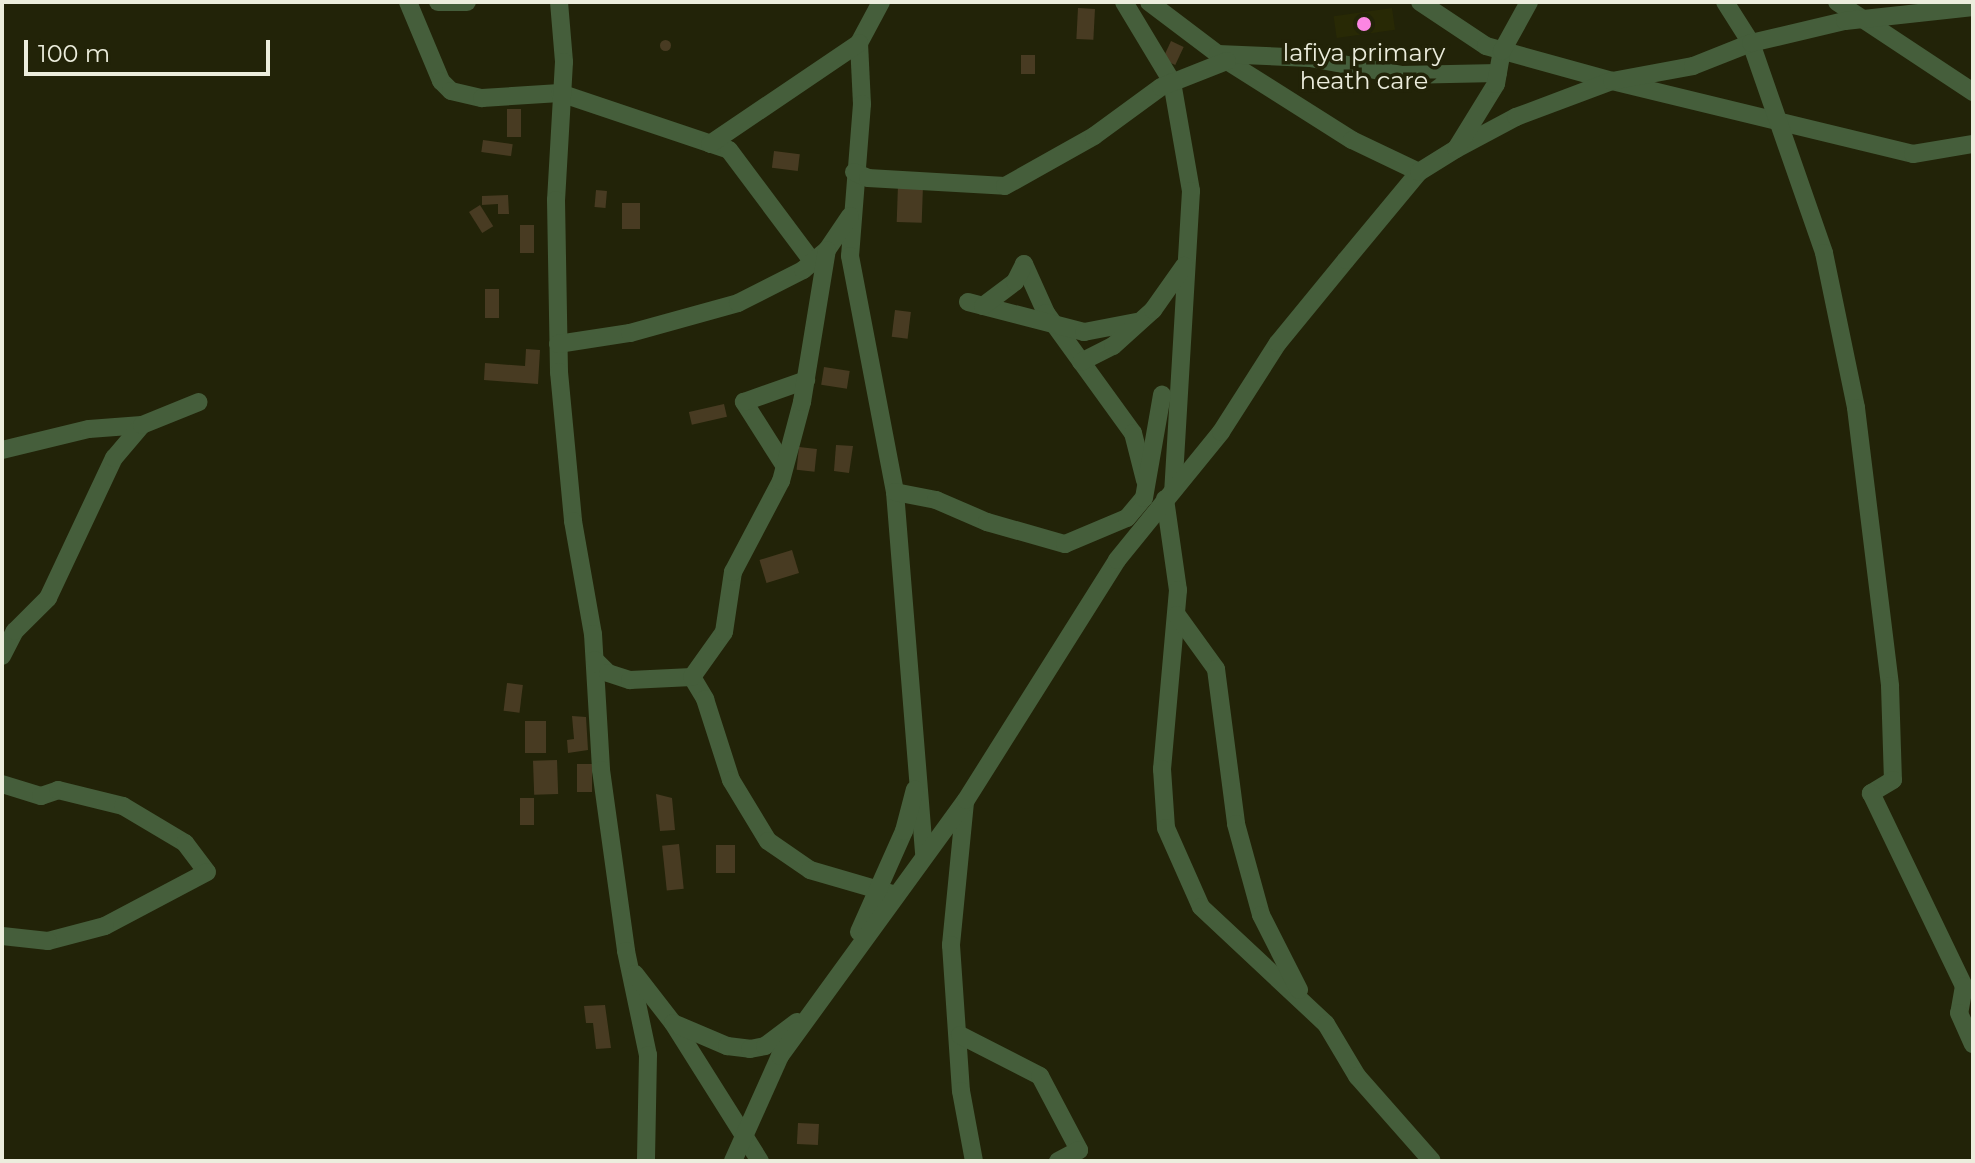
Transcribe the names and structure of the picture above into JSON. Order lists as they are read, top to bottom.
{
  "places": ["lafiya primary heath care"],
  "scale_bar": "100 m"
}
